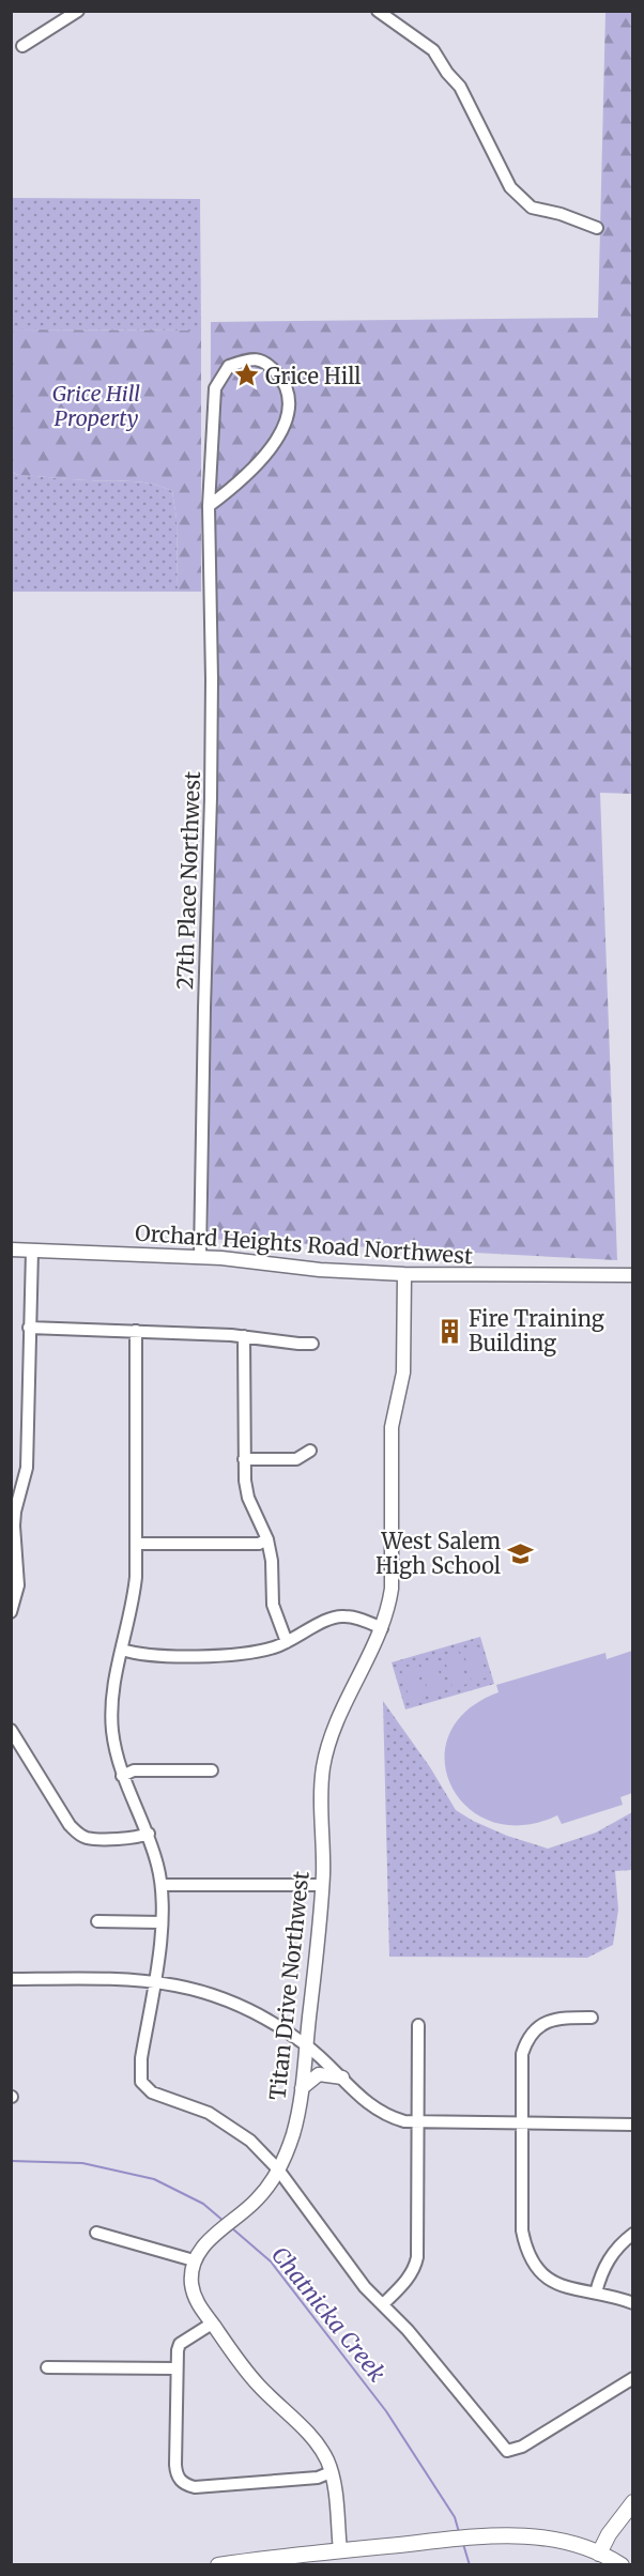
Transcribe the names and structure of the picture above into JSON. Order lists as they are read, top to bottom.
{
  "streets": {
    "street": ["27th Place Northwest", "Orchard Heights Road Northwest", "Titan Drive Northwest"]
  },
  "crossings": [
    ["27th Place Northwest", "Orchard Heights Road Northwest"],
    ["Orchard Heights Road Northwest", "Titan Drive Northwest"]
  ],
  "water": ["Chatnicka Creek"],
  "parks": ["Grice Hill Property"],
  "places": {
    "place": ["Grice Hill"],
    "building": ["Fire Training Building"],
    "school or university": ["West Salem High School"]
  }
}
